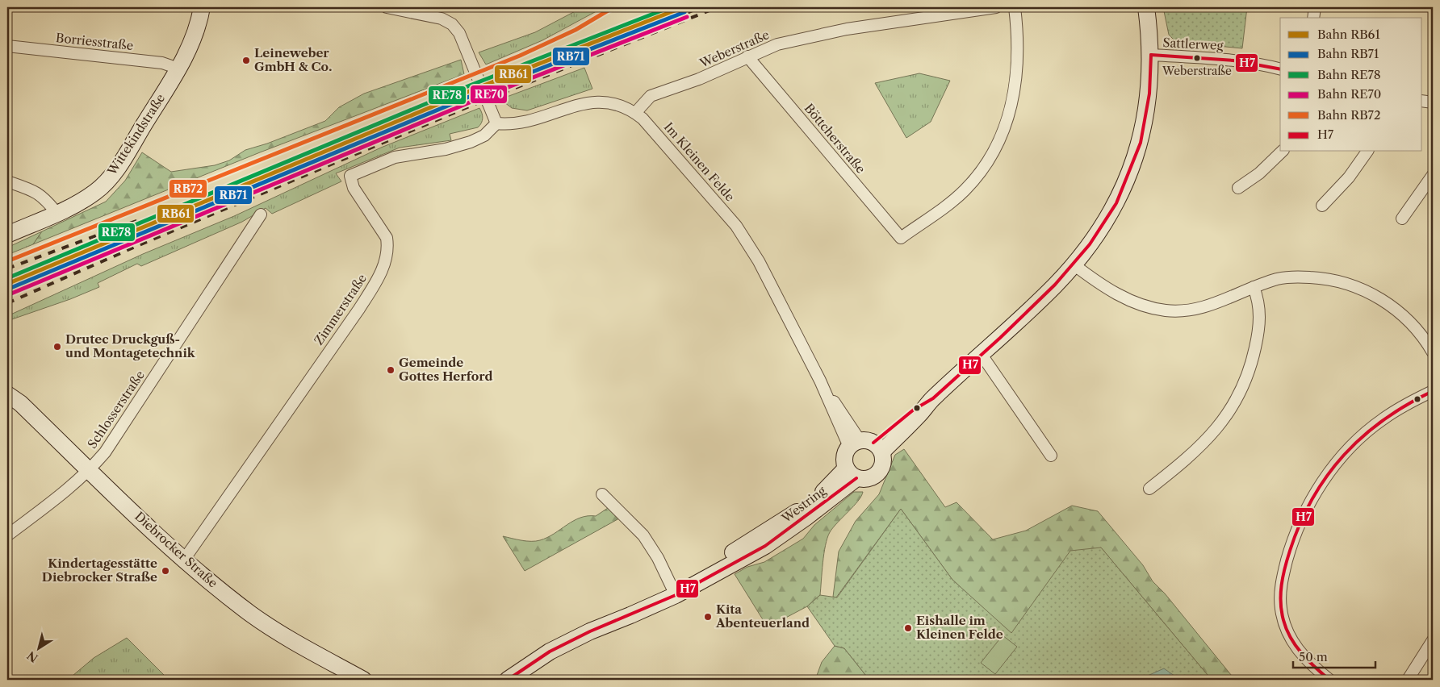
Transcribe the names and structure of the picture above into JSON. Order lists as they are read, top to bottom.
{
  "streets": {
    "street": [
      "Borriesstraße",
      "Sattlerweg",
      "Weberstraße",
      "Wittekindstraße",
      "Böttcherstraße",
      "Im Kleinen Felde",
      "Zimmerstraße",
      "Schlosserstraße",
      "Westring",
      "Diebrocker Straße"
    ]
  },
  "crossings": [
    ["Borriesstraße", "Wittekindstraße"],
    ["Weberstraße", "Böttcherstraße"],
    ["Weberstraße", "Im Kleinen Felde"],
    ["Zimmerstraße", "Diebrocker Straße"],
    ["Schlosserstraße", "Diebrocker Straße"]
  ],
  "places": [
    "Weberstraße",
    "Leineweber GmbH & Co.",
    "Drutec Druckguß- und Montagetechnik",
    "Gemeinde Gottes Herford",
    "Kindertagesstätte Diebrocker Straße",
    "Kita Abenteuerland",
    "Eishalle im Kleinen Felde"
  ],
  "lines": [
    "rail line RB61",
    "rail line RE78",
    "rail line RB72",
    "rail line RB71",
    "rail line RE70",
    "transit line H7"
  ],
  "legend": [
    "Bahn RB61",
    "Bahn RB71",
    "Bahn RE78",
    "Bahn RE70",
    "Bahn RB72",
    "H7"
  ],
  "scale_bar": "50 m",
  "north": "bottom left"
}
